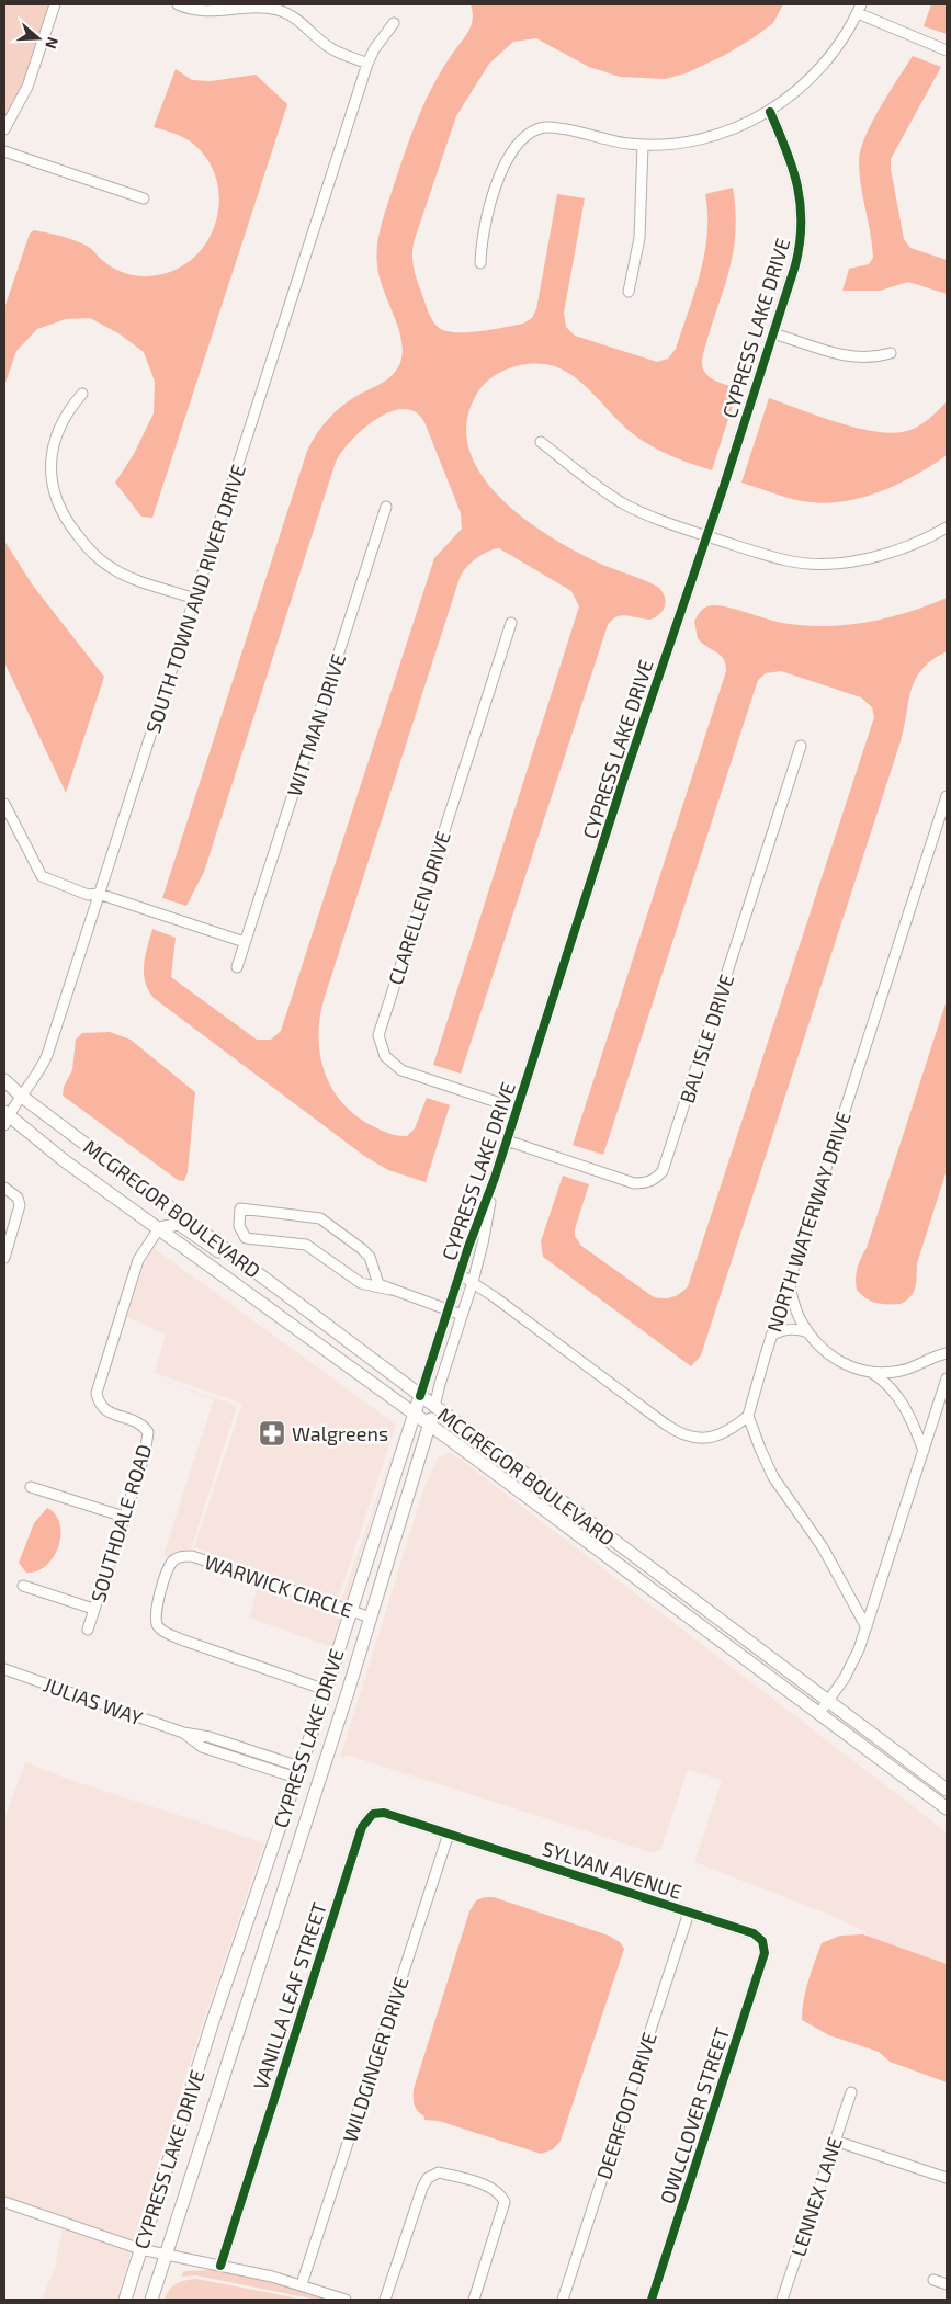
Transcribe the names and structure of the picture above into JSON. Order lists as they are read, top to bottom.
{
  "streets": {
    "main road": ["CYPRESS LAKE DRIVE", "MCGREGOR BOULEVARD"],
    "street": [
      "SOUTH TOWN AND RIVER DRIVE",
      "WITTMAN DRIVE",
      "CLARELLEN DRIVE",
      "BAL ISLE DRIVE",
      "NORTH WATERWAY DRIVE",
      "SOUTHDALE ROAD",
      "WARWICK CIRCLE",
      "JULIAS WAY",
      "SYLVAN AVENUE",
      "VANILLA LEAF STREET",
      "WILDGINGER DRIVE",
      "DEERFOOT DRIVE",
      "OWLCLOVER STREET",
      "LENNEX LANE"
    ]
  },
  "crossings": [
    ["CYPRESS LAKE DRIVE", "CLARELLEN DRIVE"],
    ["CYPRESS LAKE DRIVE", "BAL ISLE DRIVE"],
    ["CYPRESS LAKE DRIVE", "MCGREGOR BOULEVARD"],
    ["CYPRESS LAKE DRIVE", "WARWICK CIRCLE"],
    ["CYPRESS LAKE DRIVE", "JULIAS WAY"],
    ["SOUTH TOWN AND RIVER DRIVE", "MCGREGOR BOULEVARD"],
    ["MCGREGOR BOULEVARD", "SOUTHDALE ROAD"],
    ["SYLVAN AVENUE", "VANILLA LEAF STREET"],
    ["SYLVAN AVENUE", "WILDGINGER DRIVE"],
    ["SYLVAN AVENUE", "DEERFOOT DRIVE"],
    ["SYLVAN AVENUE", "OWLCLOVER STREET"],
    ["VANILLA LEAF STREET", "WILDGINGER DRIVE"]
  ],
  "places": {
    "pharmacy": ["Walgreens"]
  },
  "north": "right"
}
